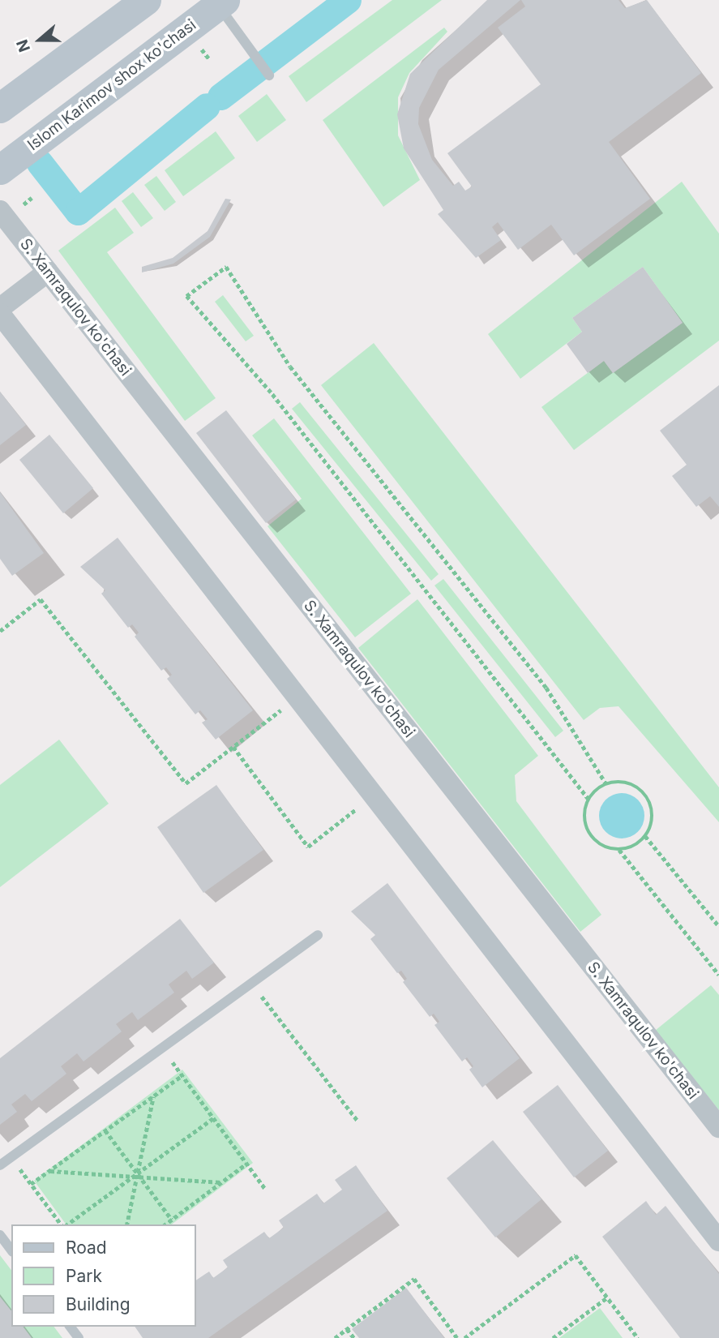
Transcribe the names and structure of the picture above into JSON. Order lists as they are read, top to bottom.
{
  "streets": {
    "main road": ["Islom Karimov shox ko'chasi"],
    "street": ["S. Xamraqulov ko'chasi"]
  },
  "legend": ["Road", "Park", "Building"],
  "north": "left"
}
